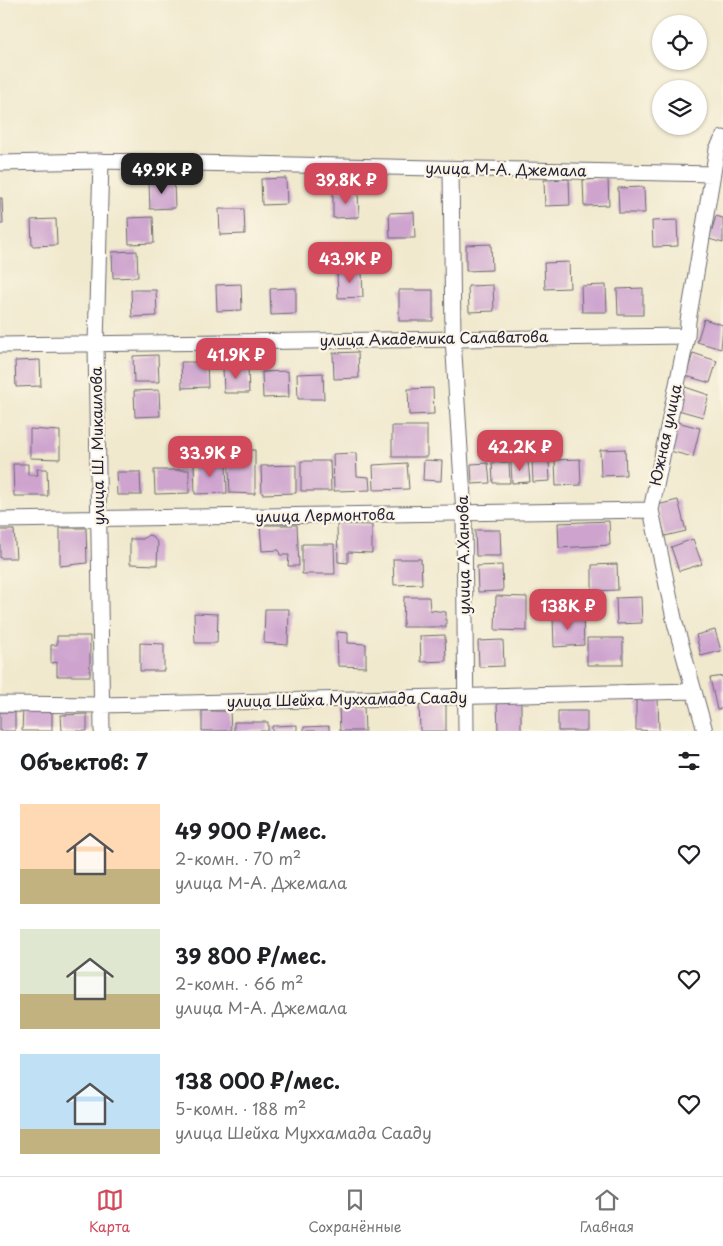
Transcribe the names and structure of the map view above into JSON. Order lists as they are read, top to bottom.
{
  "streets": {
    "street": [
      "улица М-А. Джемала",
      "улица Академика Салаватова",
      "Южная улица",
      "улица Ш. Микаилова",
      "улица Лермонтова",
      "улица А.Ханова",
      "улица Шейха Муххамада Сааду"
    ]
  },
  "crossings": [
    ["улица М-А. Джемала", "Южная улица"],
    ["улица М-А. Джемала", "улица Ш. Микаилова"],
    ["улица М-А. Джемала", "улица А.Ханова"],
    ["улица Академика Салаватова", "Южная улица"],
    ["улица Академика Салаватова", "улица Ш. Микаилова"],
    ["улица Академика Салаватова", "улица А.Ханова"],
    ["Южная улица", "улица Лермонтова"],
    ["Южная улица", "улица Шейха Муххамада Сааду"],
    ["улица Ш. Микаилова", "улица Лермонтова"],
    ["улица Ш. Микаилова", "улица Шейха Муххамада Сааду"],
    ["улица Лермонтова", "улица А.Ханова"],
    ["улица А.Ханова", "улица Шейха Муххамада Сааду"]
  ],
  "page": {
    "price": [
      "49.9K ₽",
      "39.8K ₽",
      "43.9K ₽",
      "41.9K ₽",
      "42.2K ₽",
      "33.9K ₽",
      "138K ₽"
    ],
    "heading": "Объектов: 7",
    "list": [
      {
        "name": "49 900 ₽/мес.",
        "note": "2-комн. · 70 m² · улица М-А. Джемала"
      },
      {
        "name": "39 800 ₽/мес.",
        "note": "2-комн. · 66 m² · улица М-А. Джемала"
      },
      {
        "name": "138 000 ₽/мес.",
        "note": "5-комн. · 188 m² · улица Шейха Муххамада Сааду"
      }
    ],
    "tabs": ["Карта", "Сохранённые", "Главная"]
  }
}
